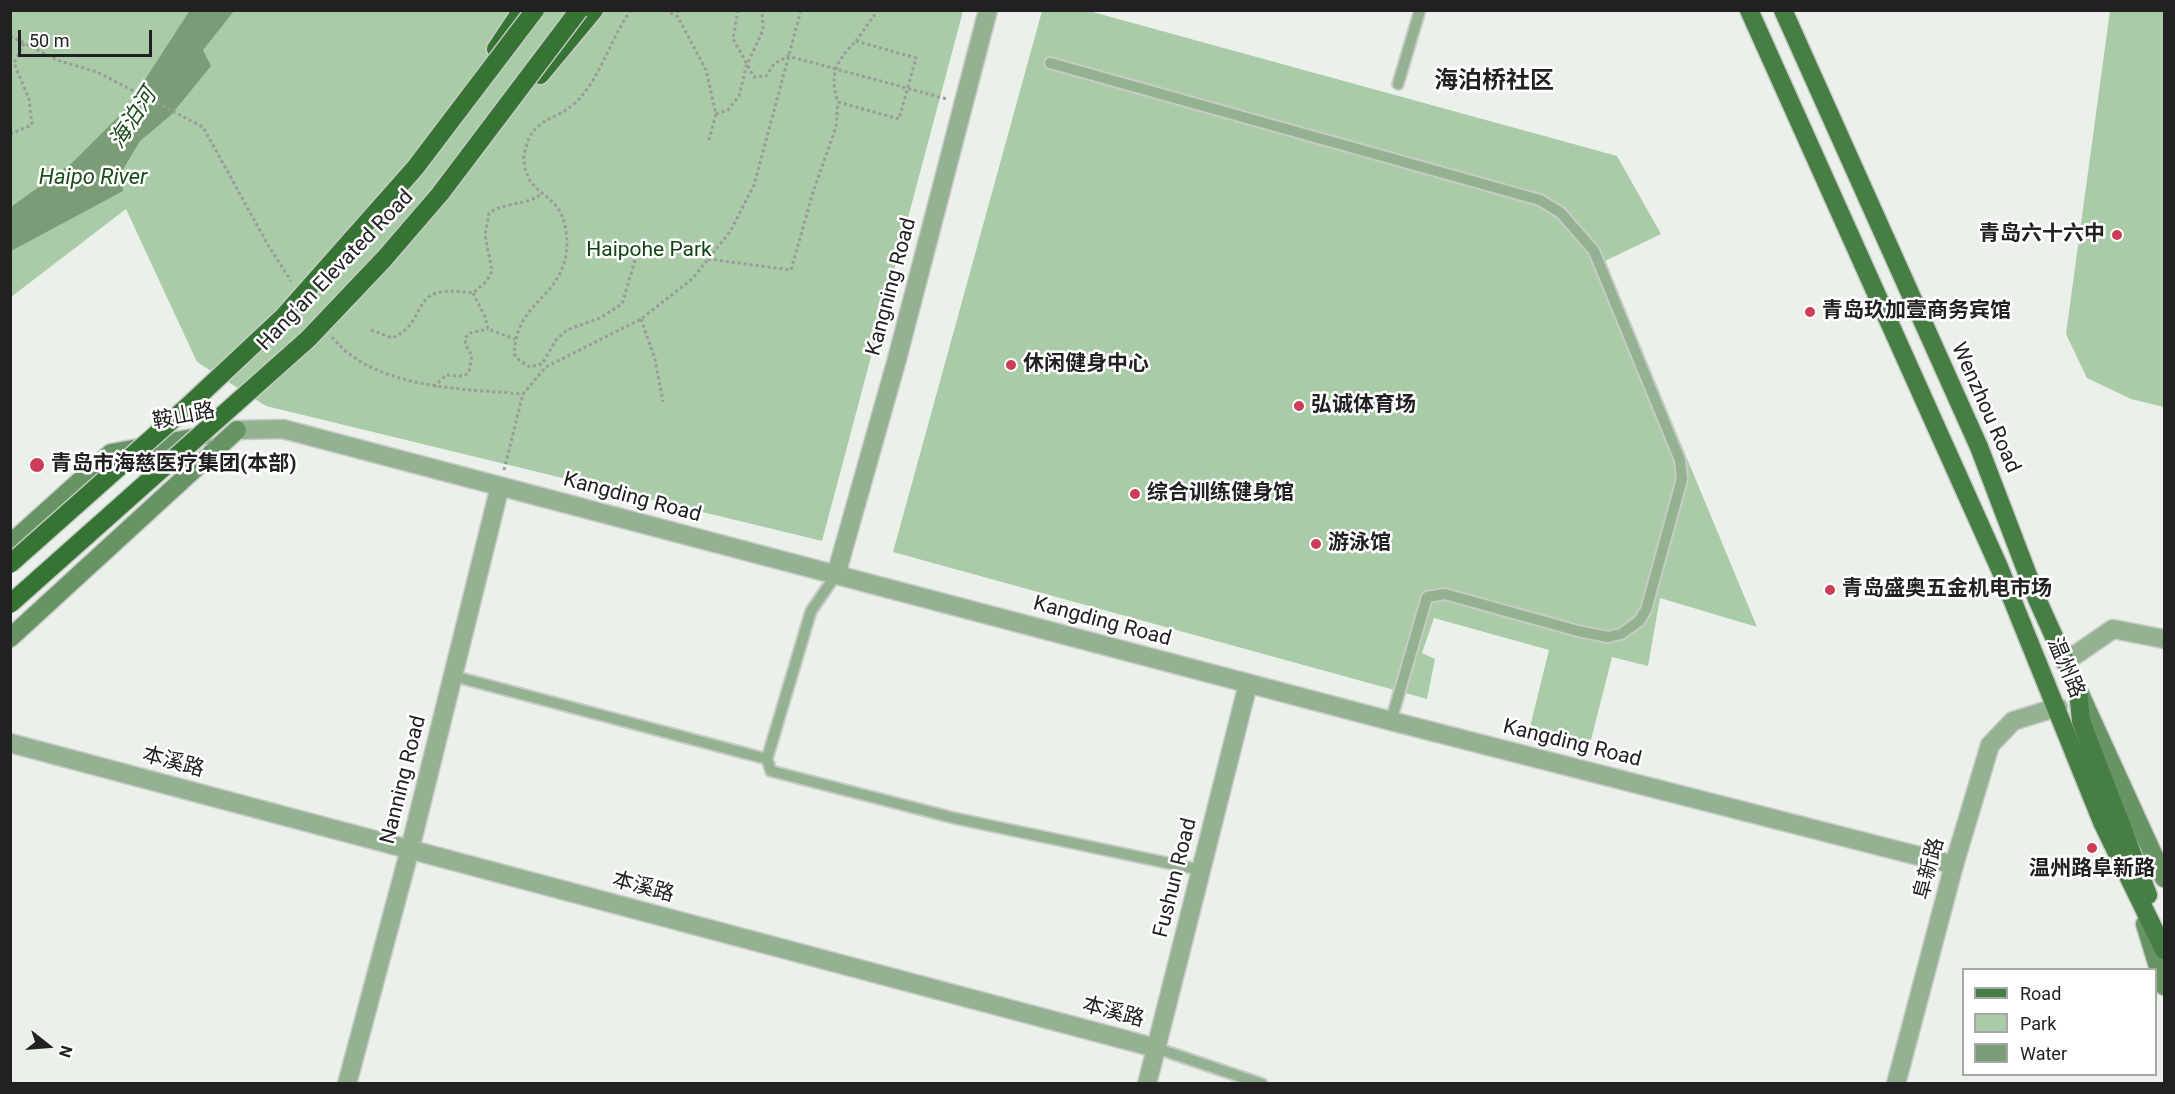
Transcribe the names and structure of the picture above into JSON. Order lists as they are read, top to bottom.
{
  "streets": {
    "highway": ["Hang'an Elevated Road"],
    "main road": ["Wenzhou Road", "鞍山路", "温州路"],
    "street": [
      "Kangning Road",
      "Kangding Road",
      "本溪路",
      "Nanning Road",
      "阜新路",
      "Fushun Road"
    ]
  },
  "crossings": [
    ["Kangning Road", "Kangding Road"],
    ["Wenzhou Road", "温州路"],
    ["鞍山路", "Kangding Road"],
    ["Kangding Road", "Nanning Road"],
    ["Kangding Road", "阜新路"],
    ["Kangding Road", "Fushun Road"],
    ["温州路", "阜新路"],
    ["本溪路", "Nanning Road"],
    ["本溪路", "Fushun Road"]
  ],
  "districts": ["海泊桥社区"],
  "water": ["海泊河", "Haipo River"],
  "parks": ["Haipohe Park"],
  "places": [
    "青岛六十六中",
    "青岛玖加壹商务宾馆",
    "休闲健身中心",
    "弘诚体育场",
    "青岛市海慈医疗集团(本部)",
    "综合训练健身馆",
    "游泳馆",
    "青岛盛奥五金机电市场",
    "温州路阜新路"
  ],
  "legend": ["Road", "Park", "Water"],
  "scale_bar": "50 m",
  "north": "right"
}
